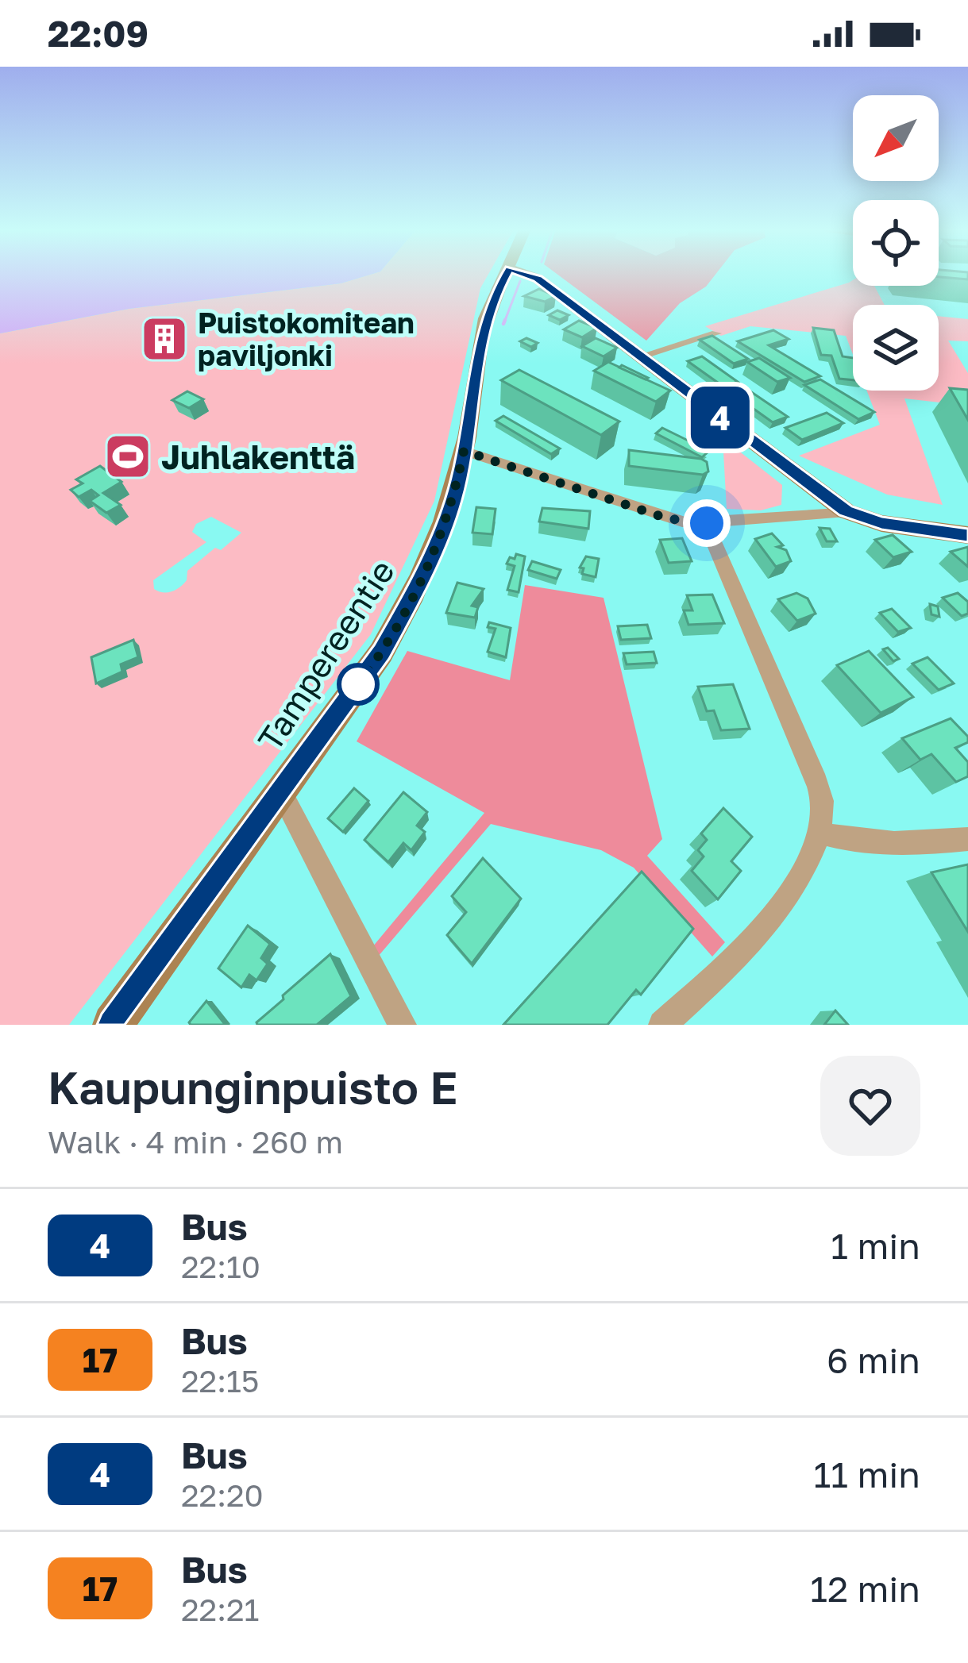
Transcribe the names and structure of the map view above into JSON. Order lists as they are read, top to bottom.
{
  "streets": {
    "main road": ["Tampereentie"]
  },
  "places": {
    "building": ["Puistokomitean paviljonki"],
    "sports": ["Juhlakenttä"]
  },
  "lines": ["bus line 4"],
  "north": "bottom left",
  "page": {
    "status": "22:09",
    "on_map": "4",
    "heading": ["Kaupunginpuisto E", "Walk · 4 min · 260 m"],
    "list": [
      {
        "mark": "4",
        "name": "Bus",
        "note": "22:10",
        "value": "1 min"
      },
      {
        "mark": "17",
        "name": "Bus",
        "note": "22:15",
        "value": "6 min"
      },
      {
        "mark": "4",
        "name": "Bus",
        "note": "22:20",
        "value": "11 min"
      },
      {
        "mark": "17",
        "name": "Bus",
        "note": "22:21",
        "value": "12 min"
      }
    ]
  }
}
